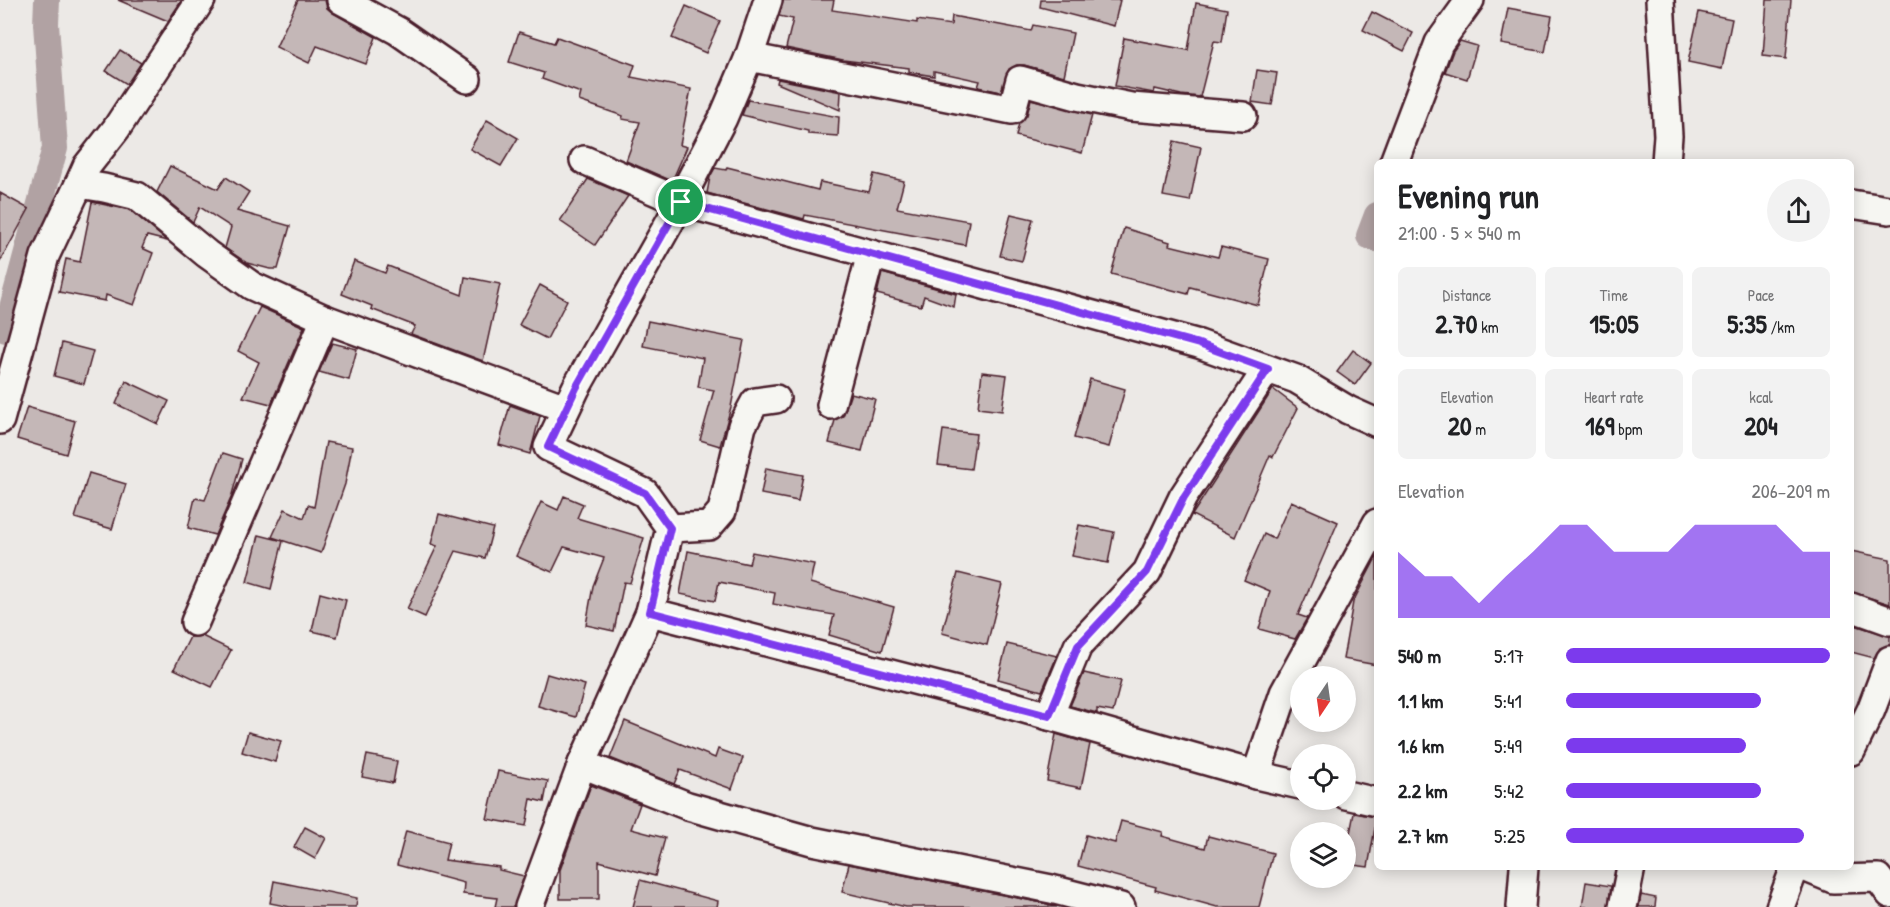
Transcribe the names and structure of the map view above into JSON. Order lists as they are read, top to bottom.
{
  "north": "bottom",
  "page": {
    "heading": ["Evening run", "21:00 · 5 × 540 m"],
    "stats": [
      ["Distance", "2.70 km"],
      ["Time", "15:05"],
      ["Pace", "5:35 /km"],
      ["Elevation", "20 m"],
      ["Heart rate", "169 bpm"],
      ["kcal", "204"]
    ],
    "chart": ["Elevation", "206–209 m"],
    "list": [
      {
        "name": "540 m",
        "note": "5:17"
      },
      {
        "name": "1.1 km",
        "note": "5:41"
      },
      {
        "name": "1.6 km",
        "note": "5:49"
      },
      {
        "name": "2.2 km",
        "note": "5:42"
      },
      {
        "name": "2.7 km",
        "note": "5:25"
      }
    ]
  }
}
